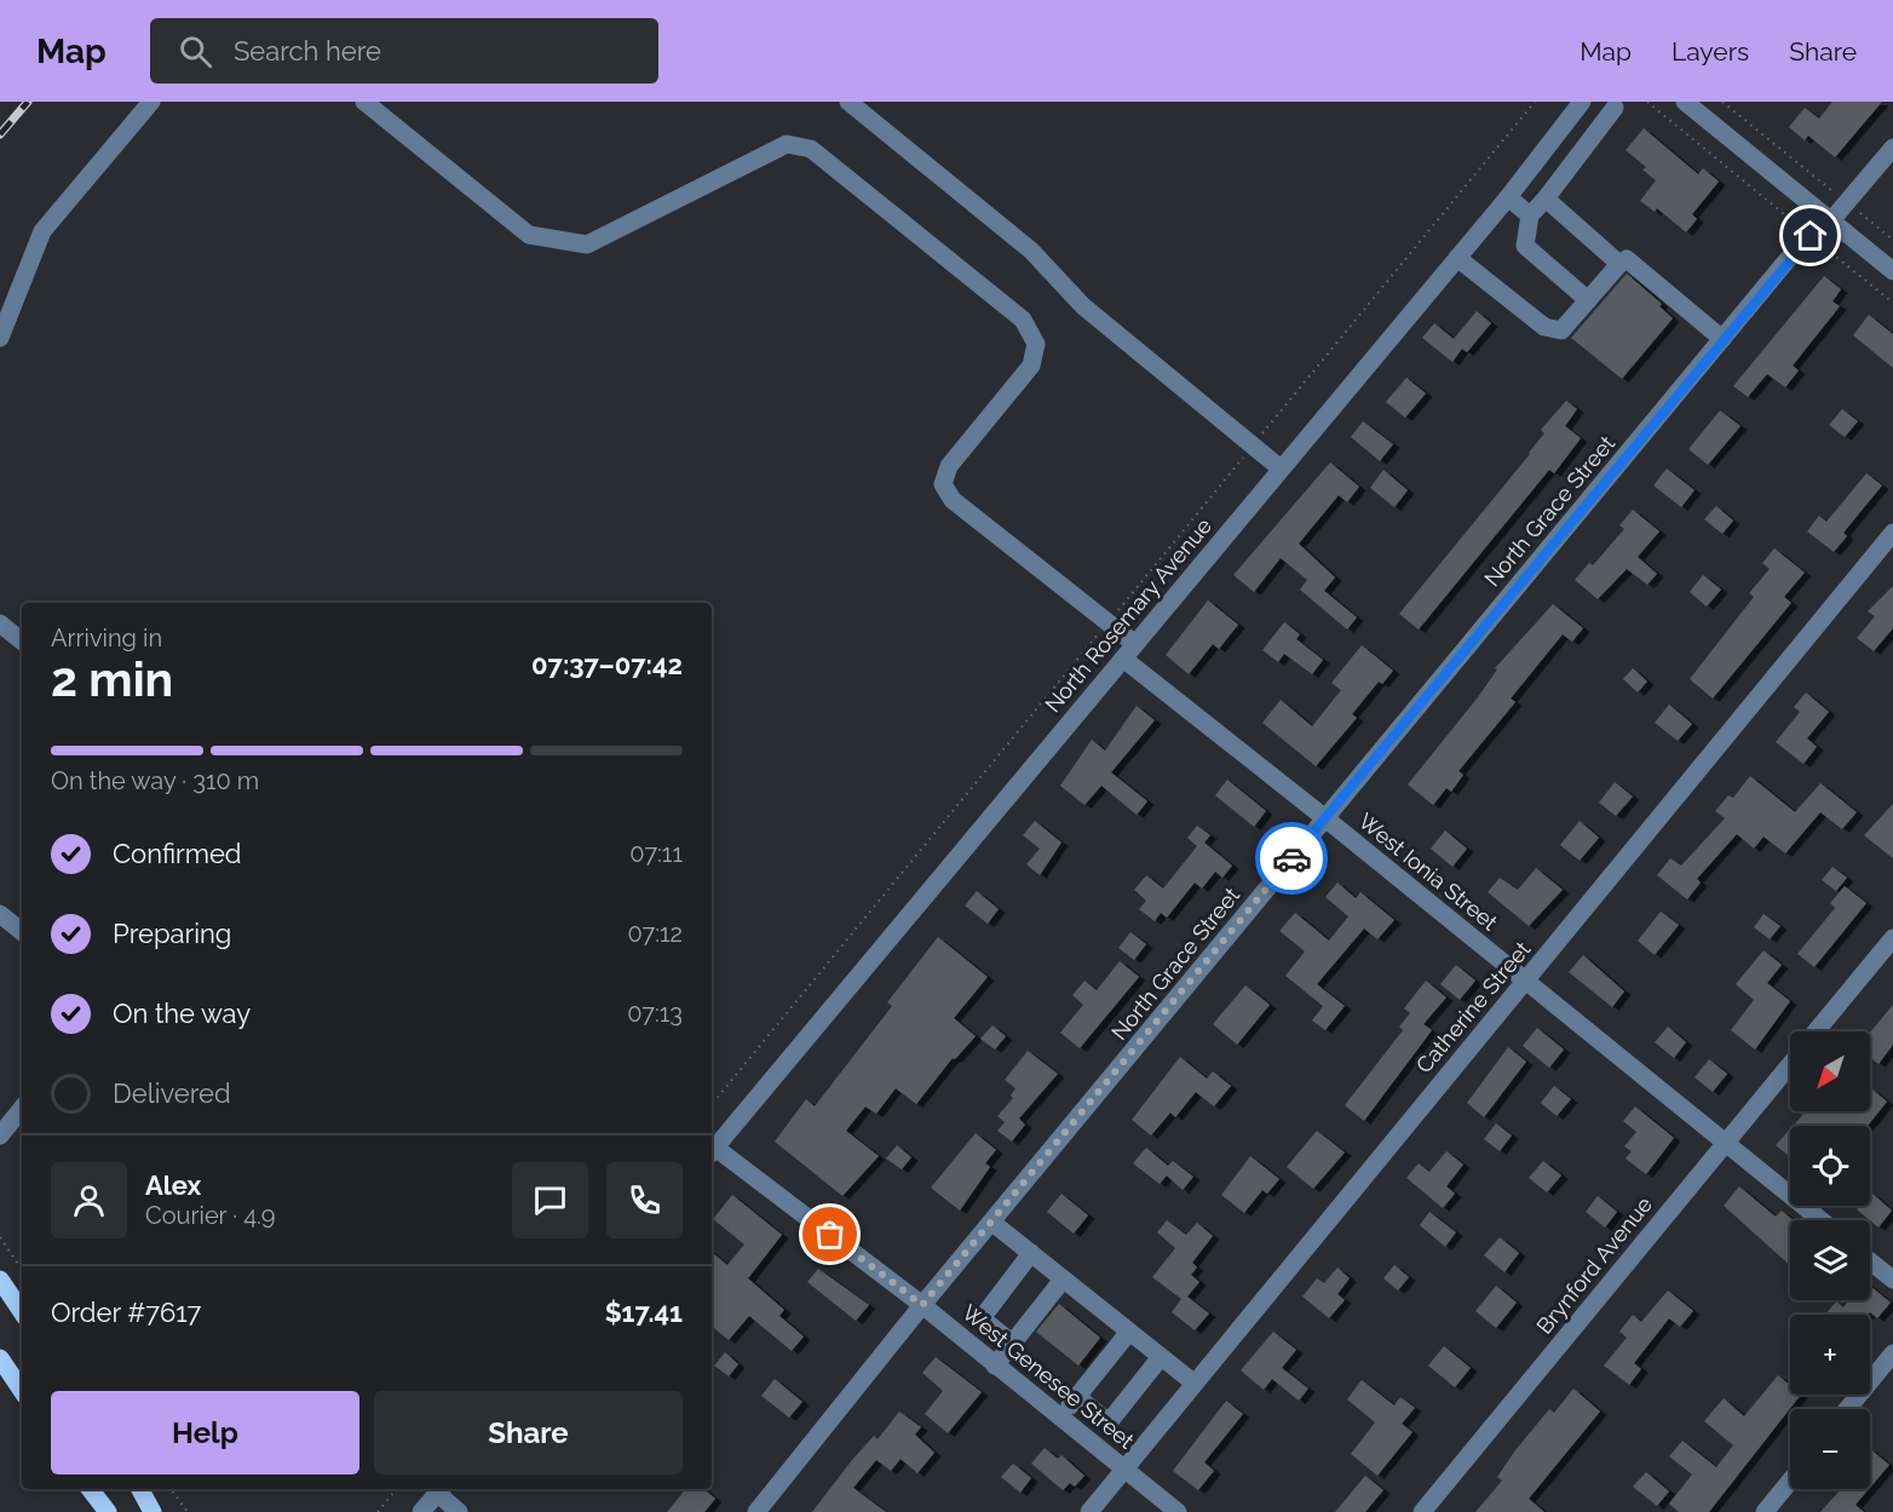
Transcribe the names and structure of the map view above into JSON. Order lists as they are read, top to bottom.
{
  "streets": {
    "street": [
      "North Grace Street",
      "North Rosemary Avenue",
      "West Ionia Street",
      "Catherine Street",
      "Brynford Avenue",
      "West Genesee Street"
    ]
  },
  "crossings": [
    ["North Grace Street", "West Ionia Street"],
    ["North Grace Street", "West Genesee Street"],
    ["North Rosemary Avenue", "West Ionia Street"],
    ["North Rosemary Avenue", "West Genesee Street"],
    ["West Ionia Street", "Catherine Street"],
    ["West Ionia Street", "Brynford Avenue"],
    ["Catherine Street", "West Genesee Street"]
  ],
  "north": "bottom left",
  "page": {
    "header": "Map",
    "search": "Search here",
    "nav": ["Map", "Layers", "Share"],
    "heading": ["2 min", "Arriving in", "07:37–07:42"],
    "panel": [
      "Alex",
      "Courier · 4.9",
      "Order #7617",
      "$17.41"
    ],
    "bar": "On the way · 310 m",
    "list": [
      ["Confirmed", "07:11"],
      ["Preparing", "07:12"],
      ["On the way", "07:13"],
      "Delivered"
    ],
    "map_buttons": ["+", "−"],
    "buttons": ["Help", "Share"]
  }
}
